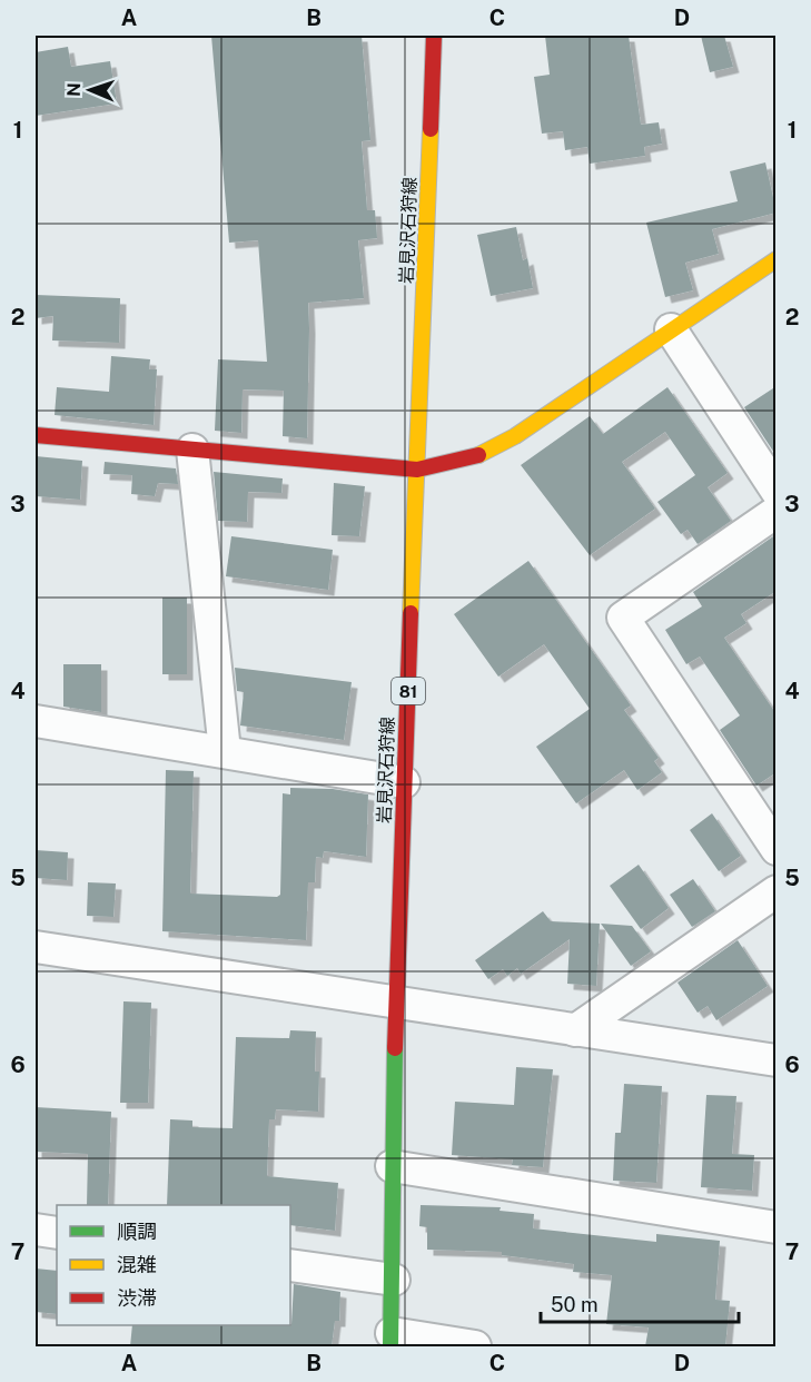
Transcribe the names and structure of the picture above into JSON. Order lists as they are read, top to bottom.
{
  "streets": {
    "main road": ["岩見沢石狩線", "81"]
  },
  "legend": ["順調", "混雑", "渋滞"],
  "scale_bar": "50 m",
  "north": "left",
  "grid": {
    "columns": [
      "A",
      "B",
      "C",
      "D"
    ],
    "rows": [
      "1",
      "2",
      "3",
      "4",
      "5",
      "6",
      "7"
    ]
  }
}
